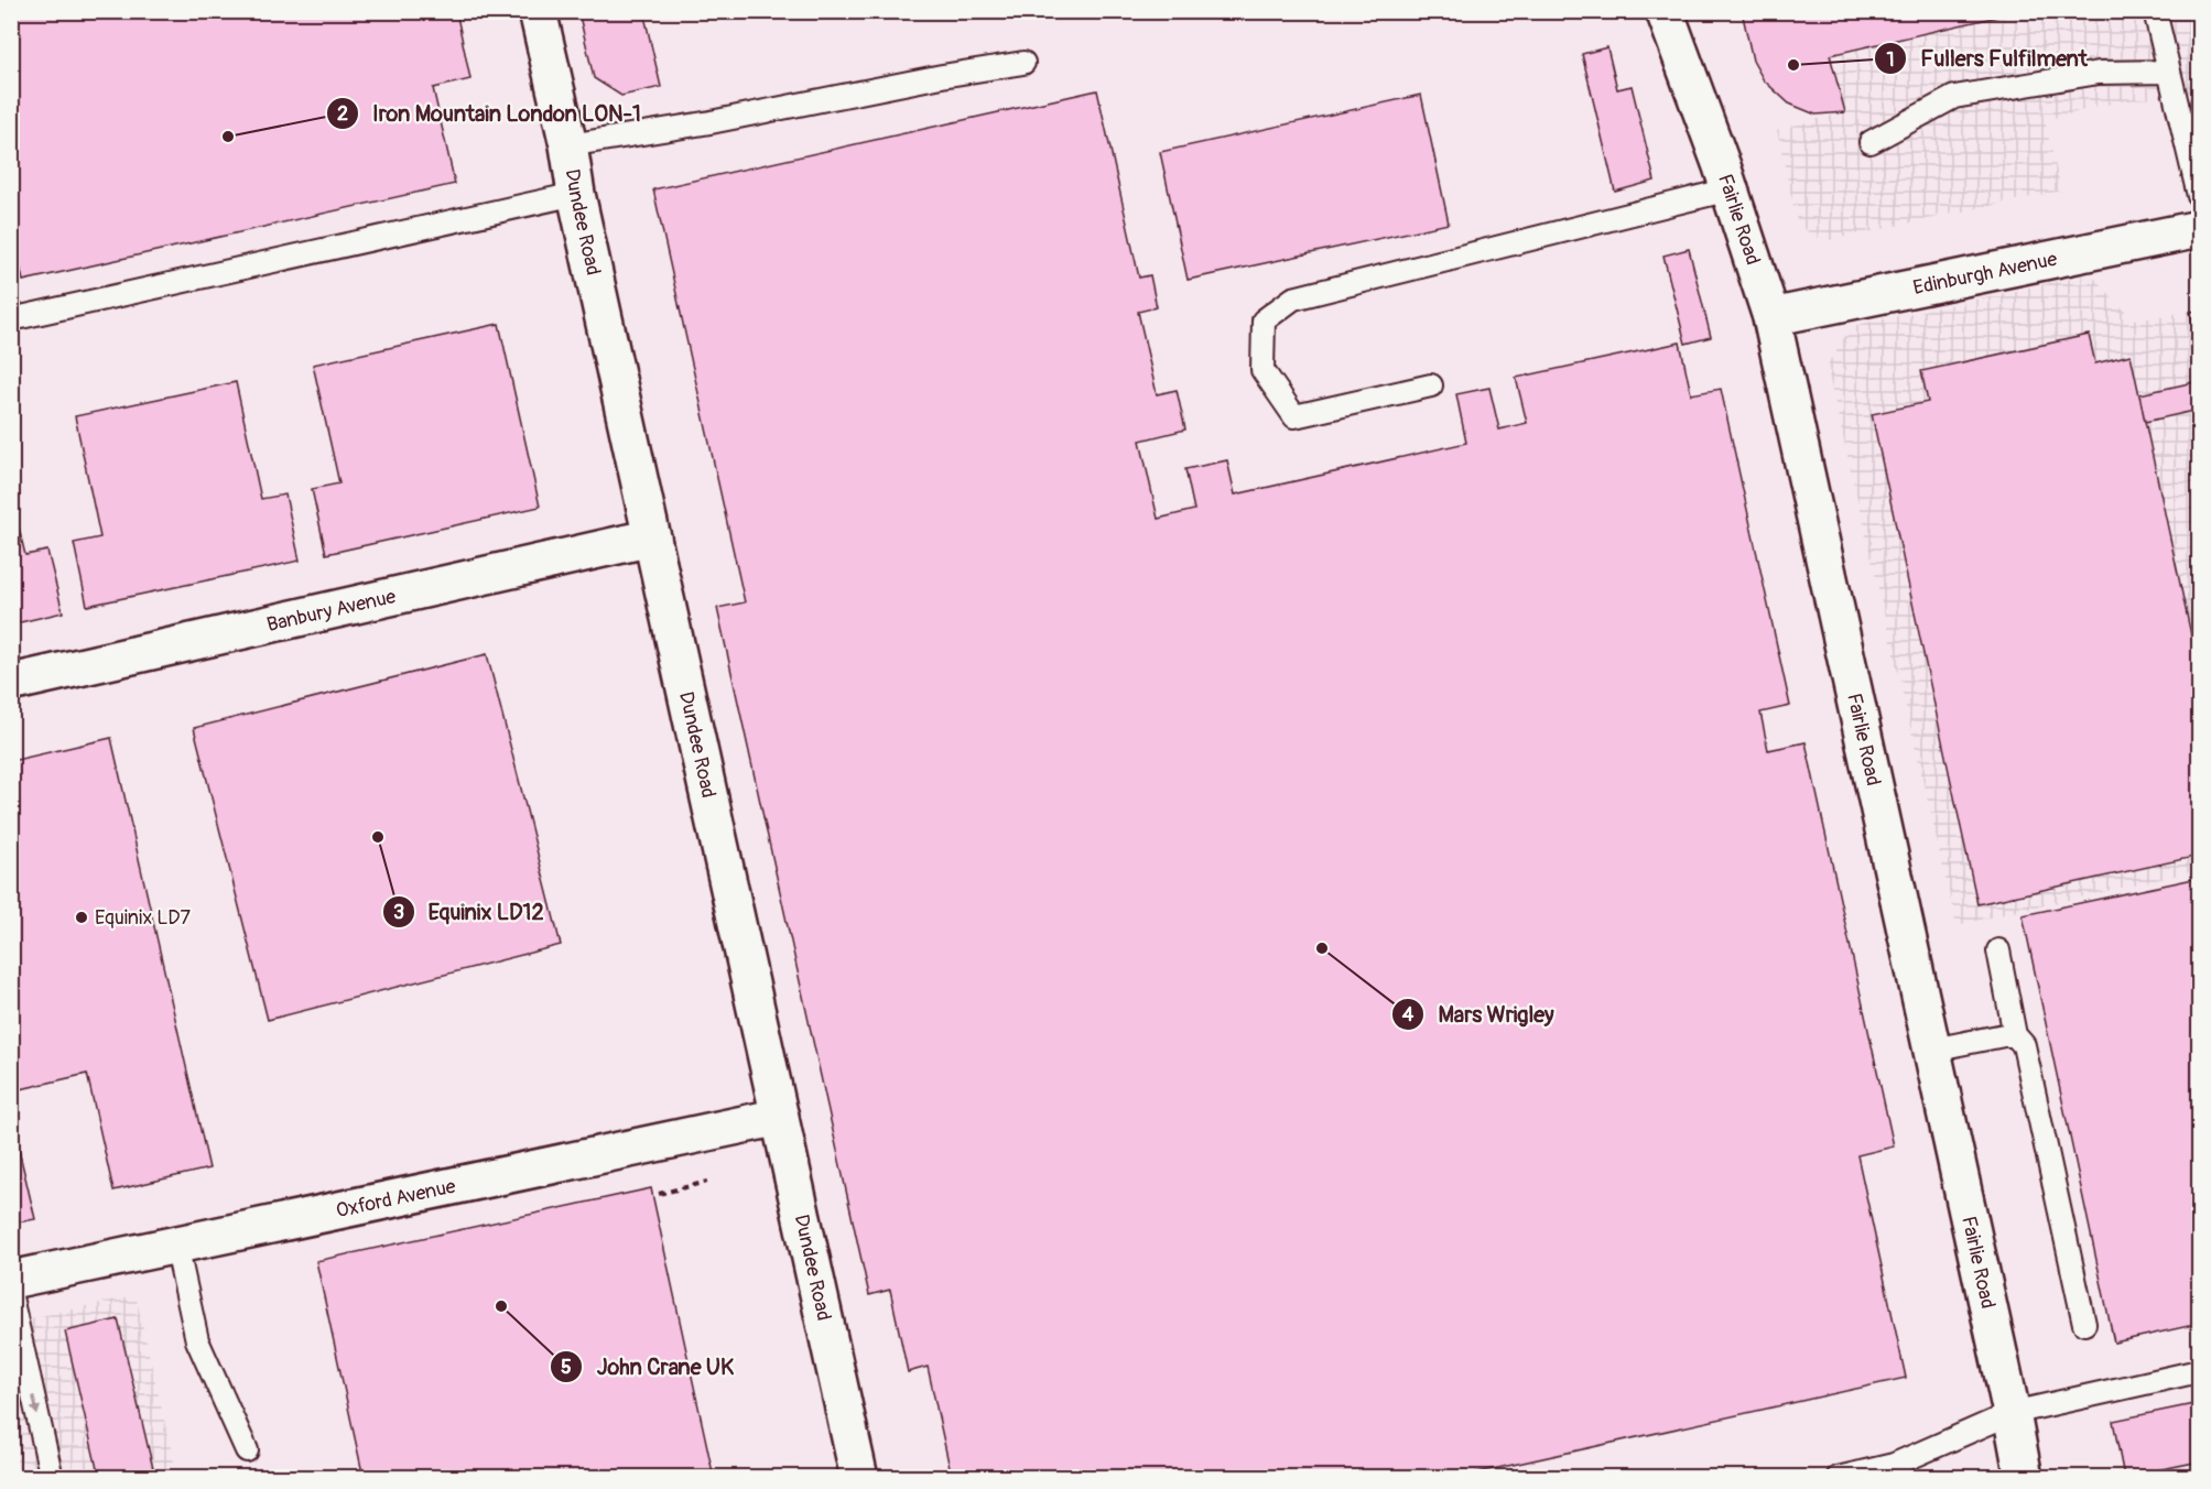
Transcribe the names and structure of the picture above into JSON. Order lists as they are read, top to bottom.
{
  "streets": {
    "street": [
      "Fairlie Road",
      "Dundee Road",
      "Edinburgh Avenue",
      "Banbury Avenue",
      "Oxford Avenue"
    ]
  },
  "crossings": [
    ["Fairlie Road", "Edinburgh Avenue"],
    ["Dundee Road", "Banbury Avenue"],
    ["Dundee Road", "Oxford Avenue"]
  ],
  "places": [
    "Fullers Fulfilment",
    "Iron Mountain London LON-1",
    "Equinix LD12",
    "Equinix LD7",
    "Mars Wrigley",
    "John Crane UK"
  ]
}
